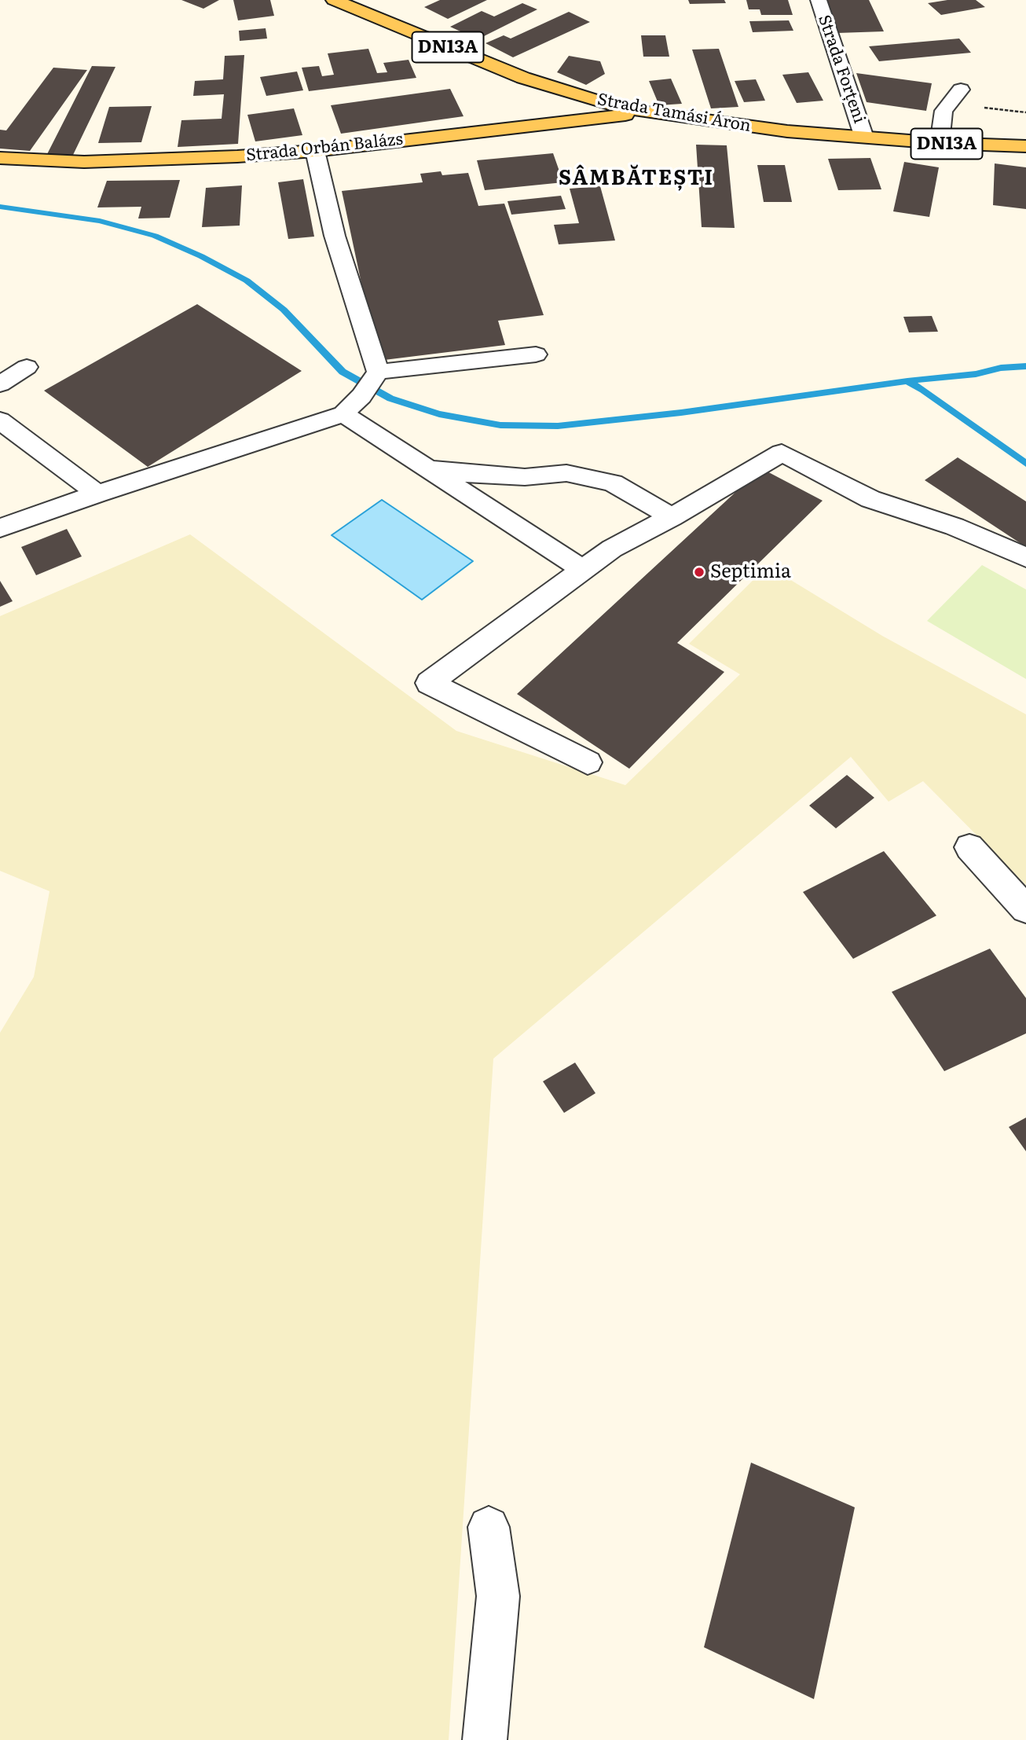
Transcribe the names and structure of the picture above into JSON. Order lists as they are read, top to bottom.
{
  "streets": {
    "main road": ["DN13A", "Strada Tamási Áron", "Strada Orbán Balázs"],
    "street": ["Strada Forțeni"]
  },
  "crossings": [
    ["DN13A", "Strada Forțeni"],
    ["DN13A", "Strada Tamási Áron"],
    ["Strada Forțeni", "Strada Tamási Áron"],
    ["Strada Tamási Áron", "Strada Orbán Balázs"]
  ],
  "districts": ["SÂMBĂTEȘTI"],
  "places": ["Septimia"]
}
